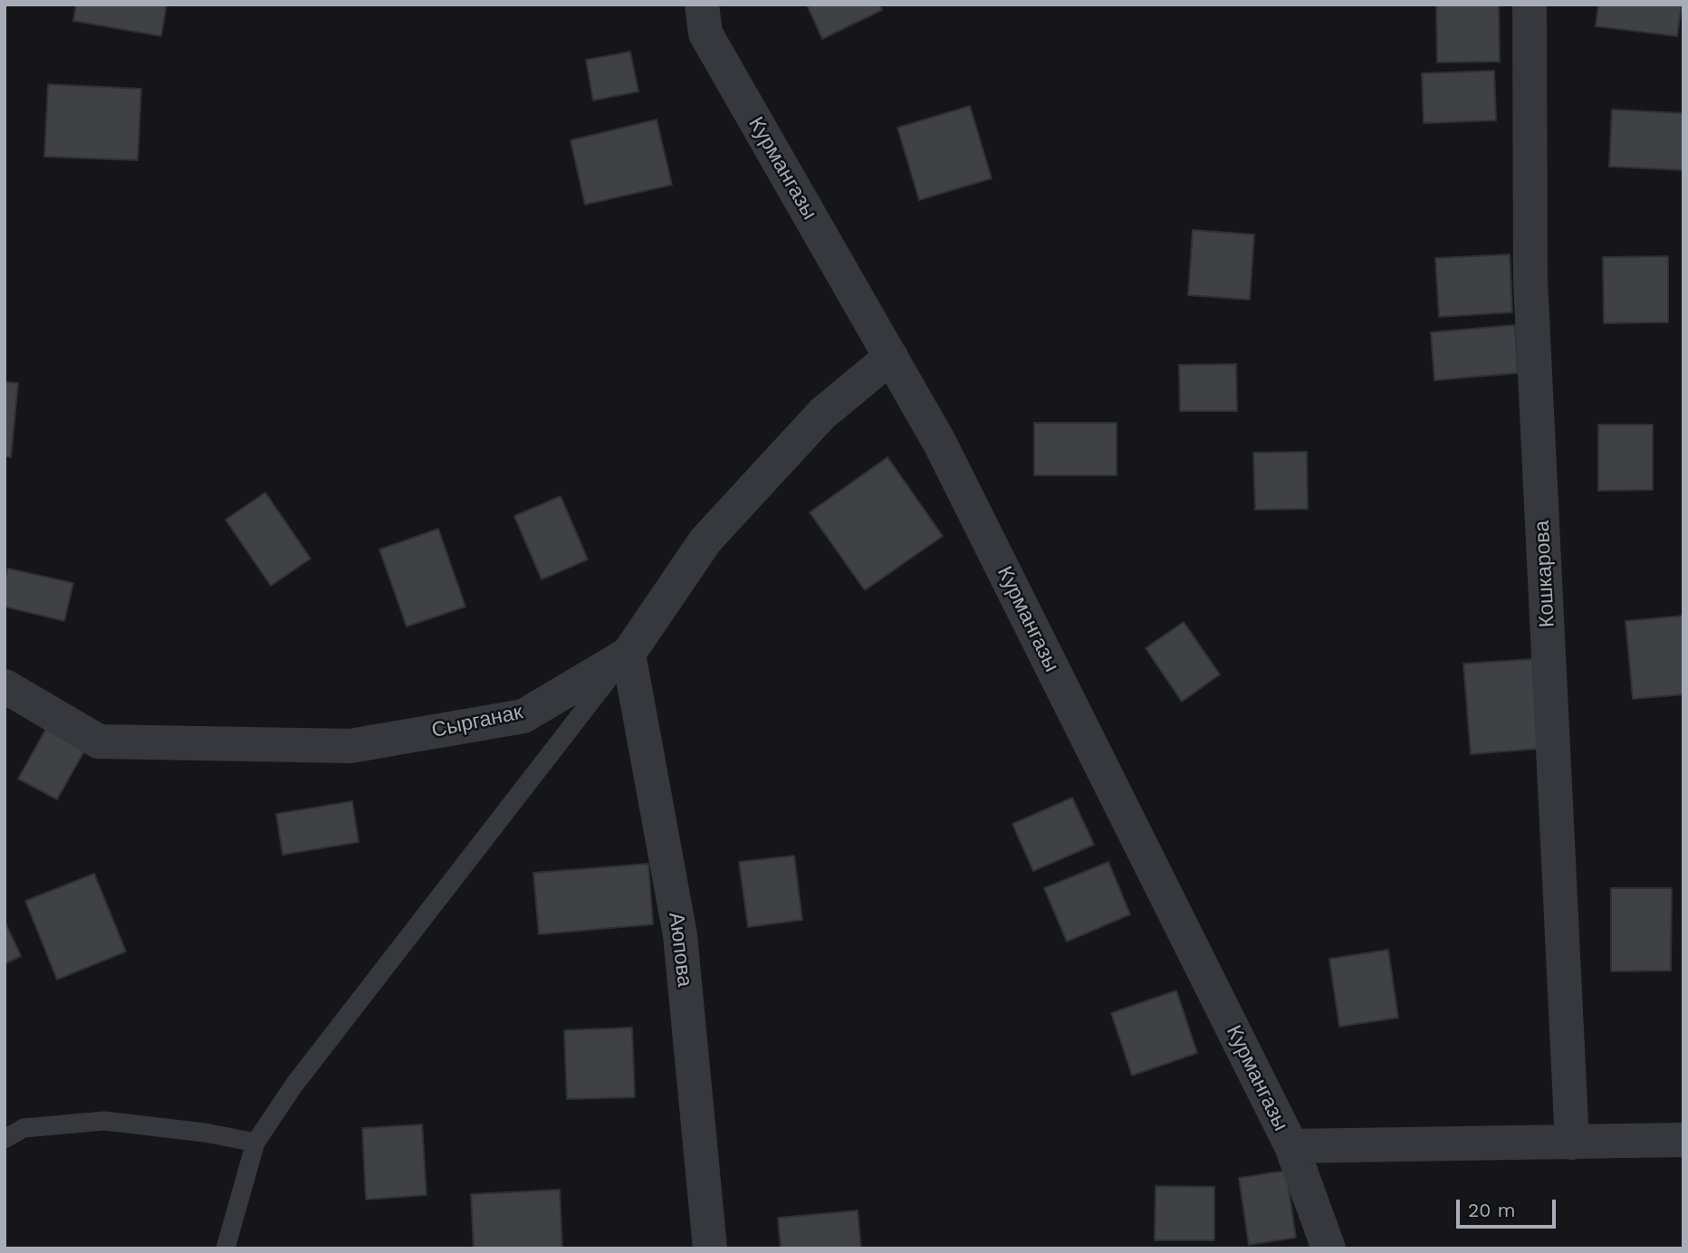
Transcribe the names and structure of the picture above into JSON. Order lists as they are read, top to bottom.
{
  "streets": {
    "street": [
      "Курмангазы",
      "Кошкарова",
      "Сырганак",
      "Аюпова"
    ]
  },
  "crossings": [
    ["Курмангазы", "Сырганак"],
    ["Сырганак", "Аюпова"]
  ],
  "scale_bar": "20 m"
}
